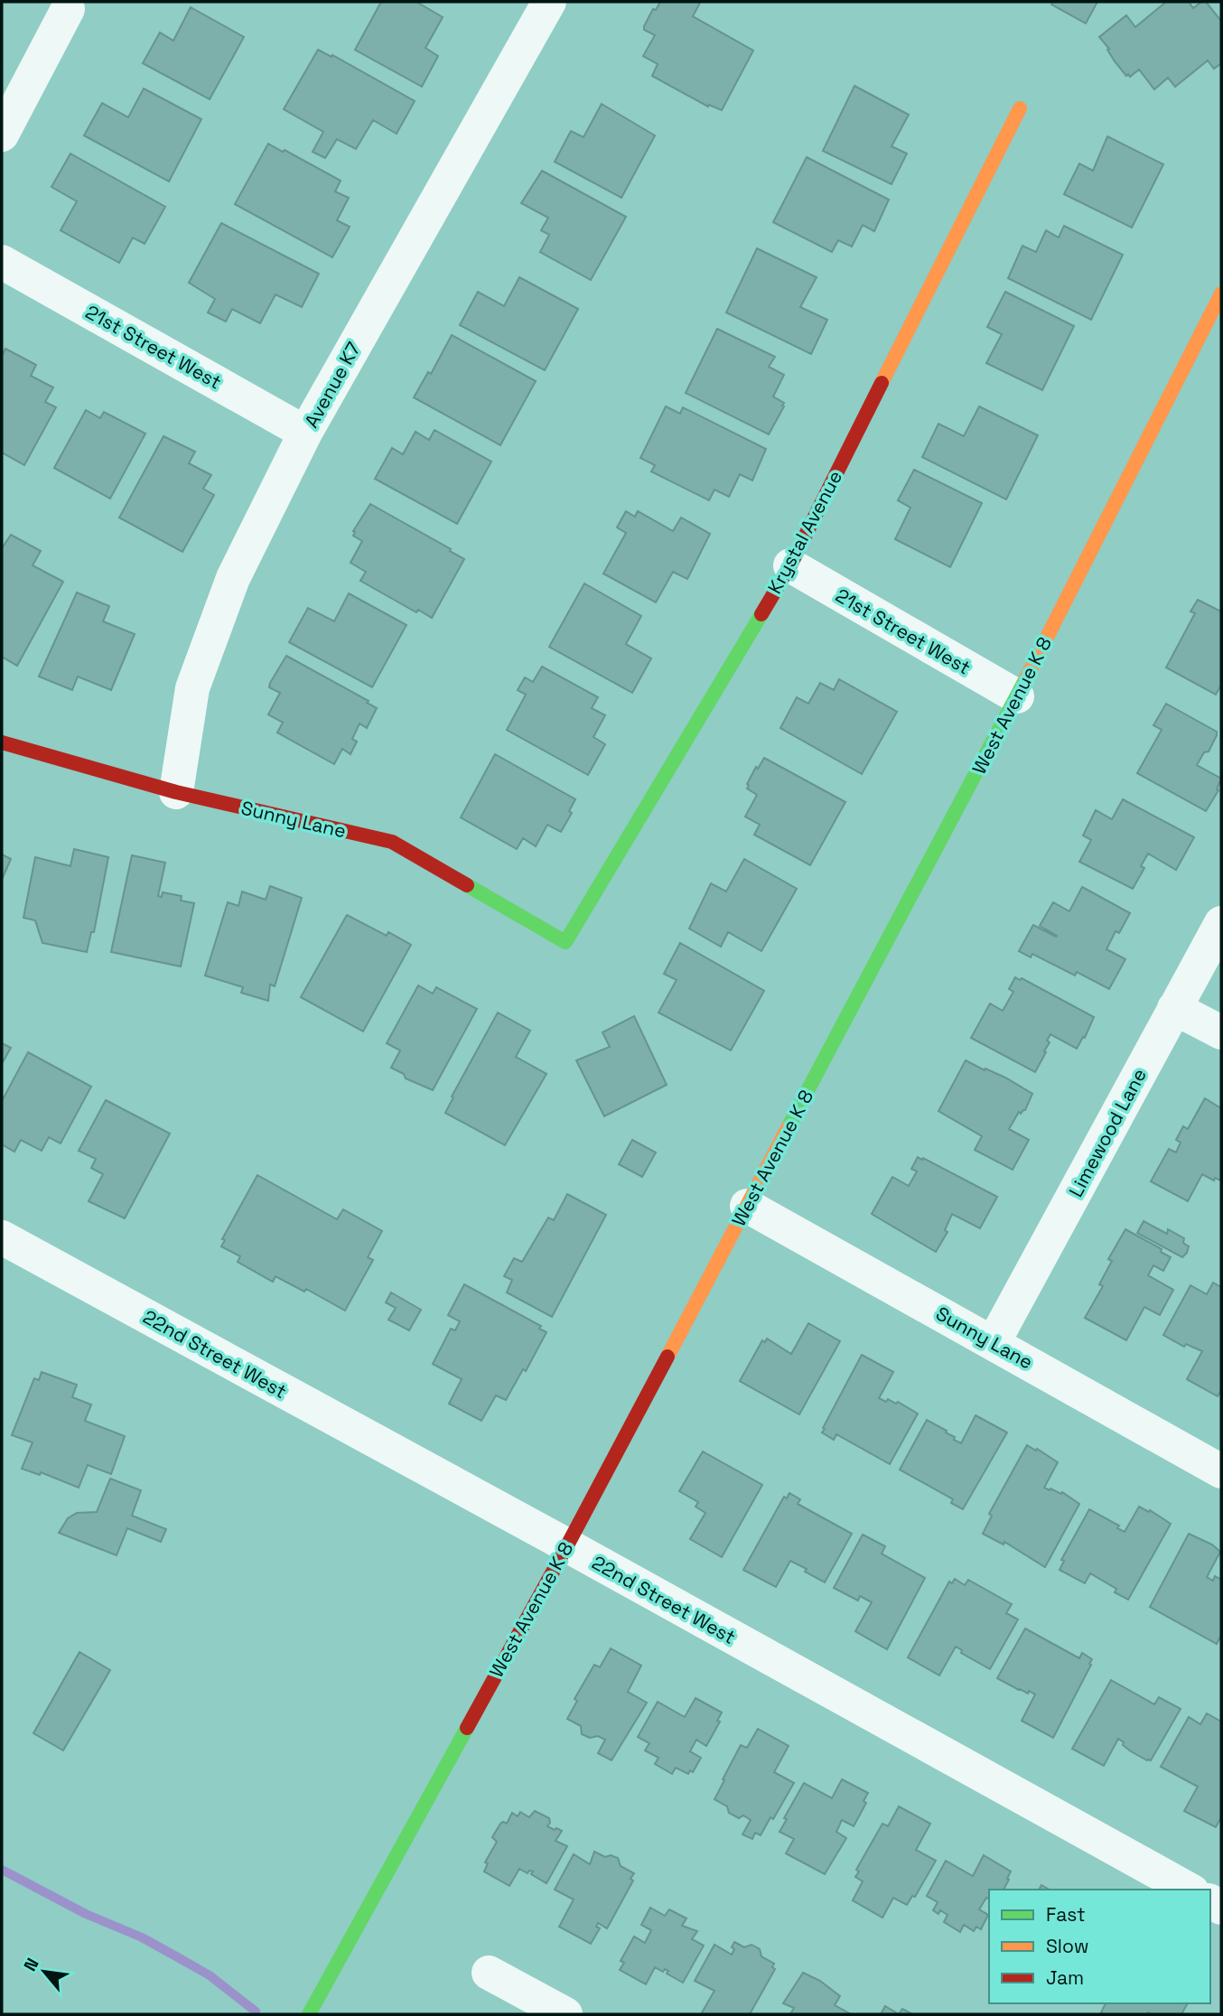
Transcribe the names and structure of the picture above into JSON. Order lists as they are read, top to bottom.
{
  "streets": {
    "street": [
      "21st Street West",
      "Avenue K7",
      "Krystal Avenue",
      "West Avenue K 8",
      "Sunny Lane",
      "Limewood Lane",
      "22nd Street West"
    ]
  },
  "crossings": [
    ["21st Street West", "Avenue K7"],
    ["21st Street West", "Krystal Avenue"],
    ["21st Street West", "West Avenue K 8"],
    ["Avenue K7", "Sunny Lane"],
    ["Krystal Avenue", "Sunny Lane"],
    ["West Avenue K 8", "Sunny Lane"],
    ["West Avenue K 8", "22nd Street West"],
    ["Sunny Lane", "Limewood Lane"]
  ],
  "legend": ["Fast", "Slow", "Jam"],
  "north": "top left"
}
